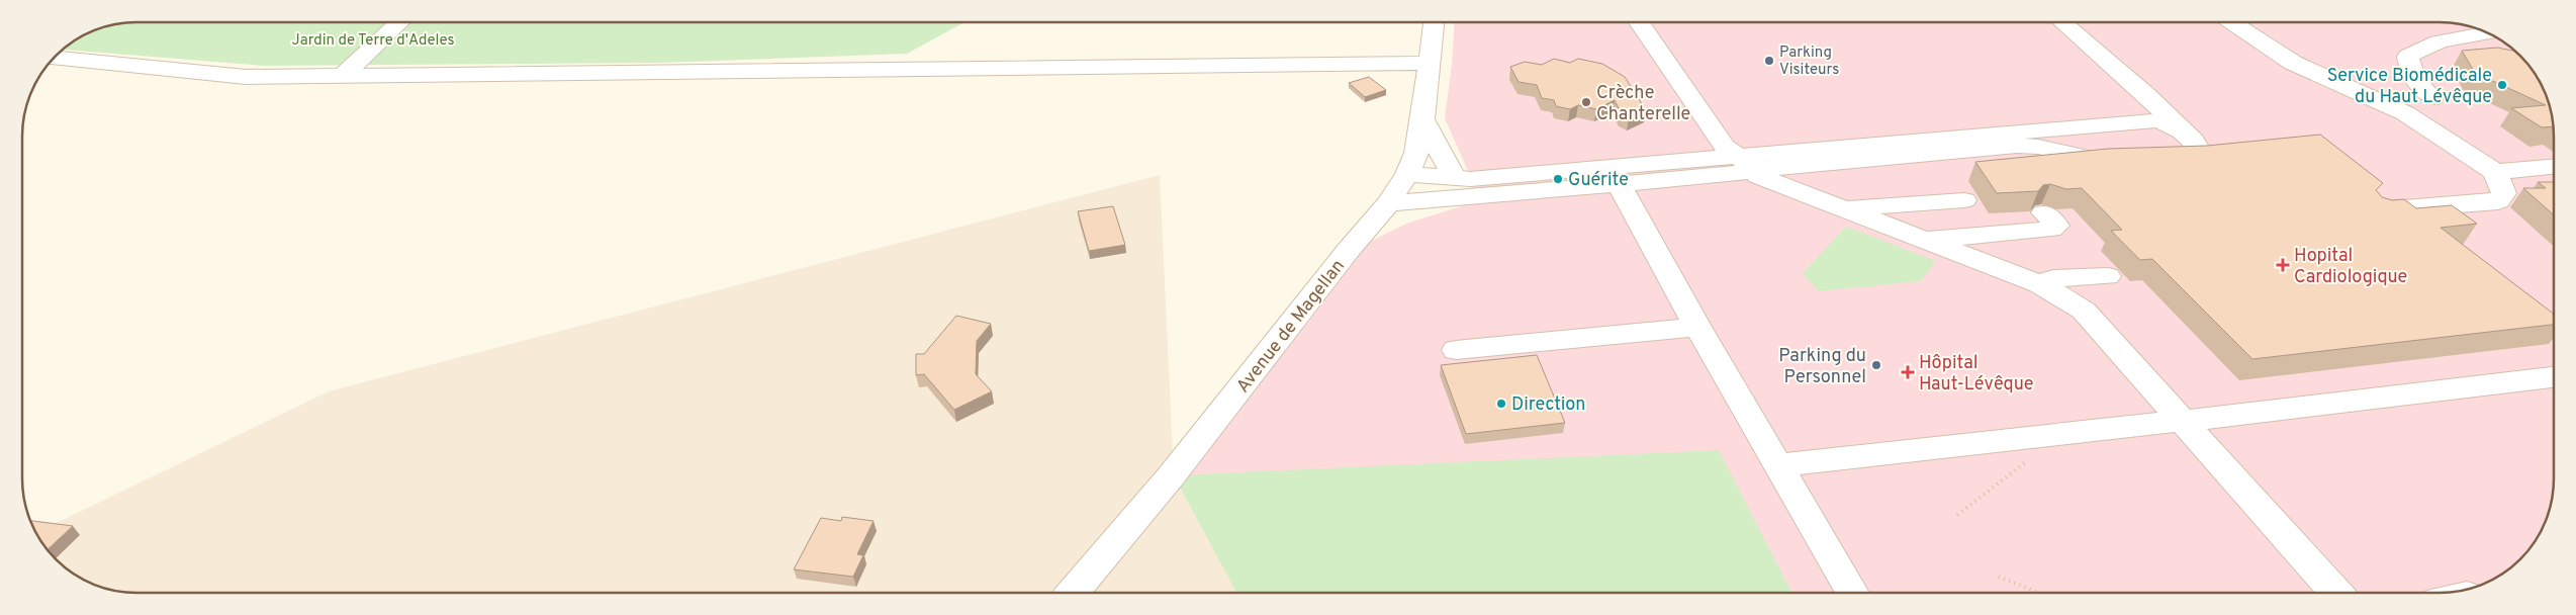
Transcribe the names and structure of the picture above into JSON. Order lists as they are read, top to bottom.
{
  "streets": {
    "street": ["Avenue de Magellan"]
  },
  "parks": ["Jardin de Terre d'Adeles"],
  "places": {
    "other": [
      "Parking Visiteurs",
      "Service Biomédicale du Haut Lévêque",
      "Crèche Chanterelle",
      "Guérite",
      "Parking du Personnel",
      "Direction"
    ],
    "health": ["Hopital Cardiologique", "Hôpital Haut-Lévêque"]
  }
}
